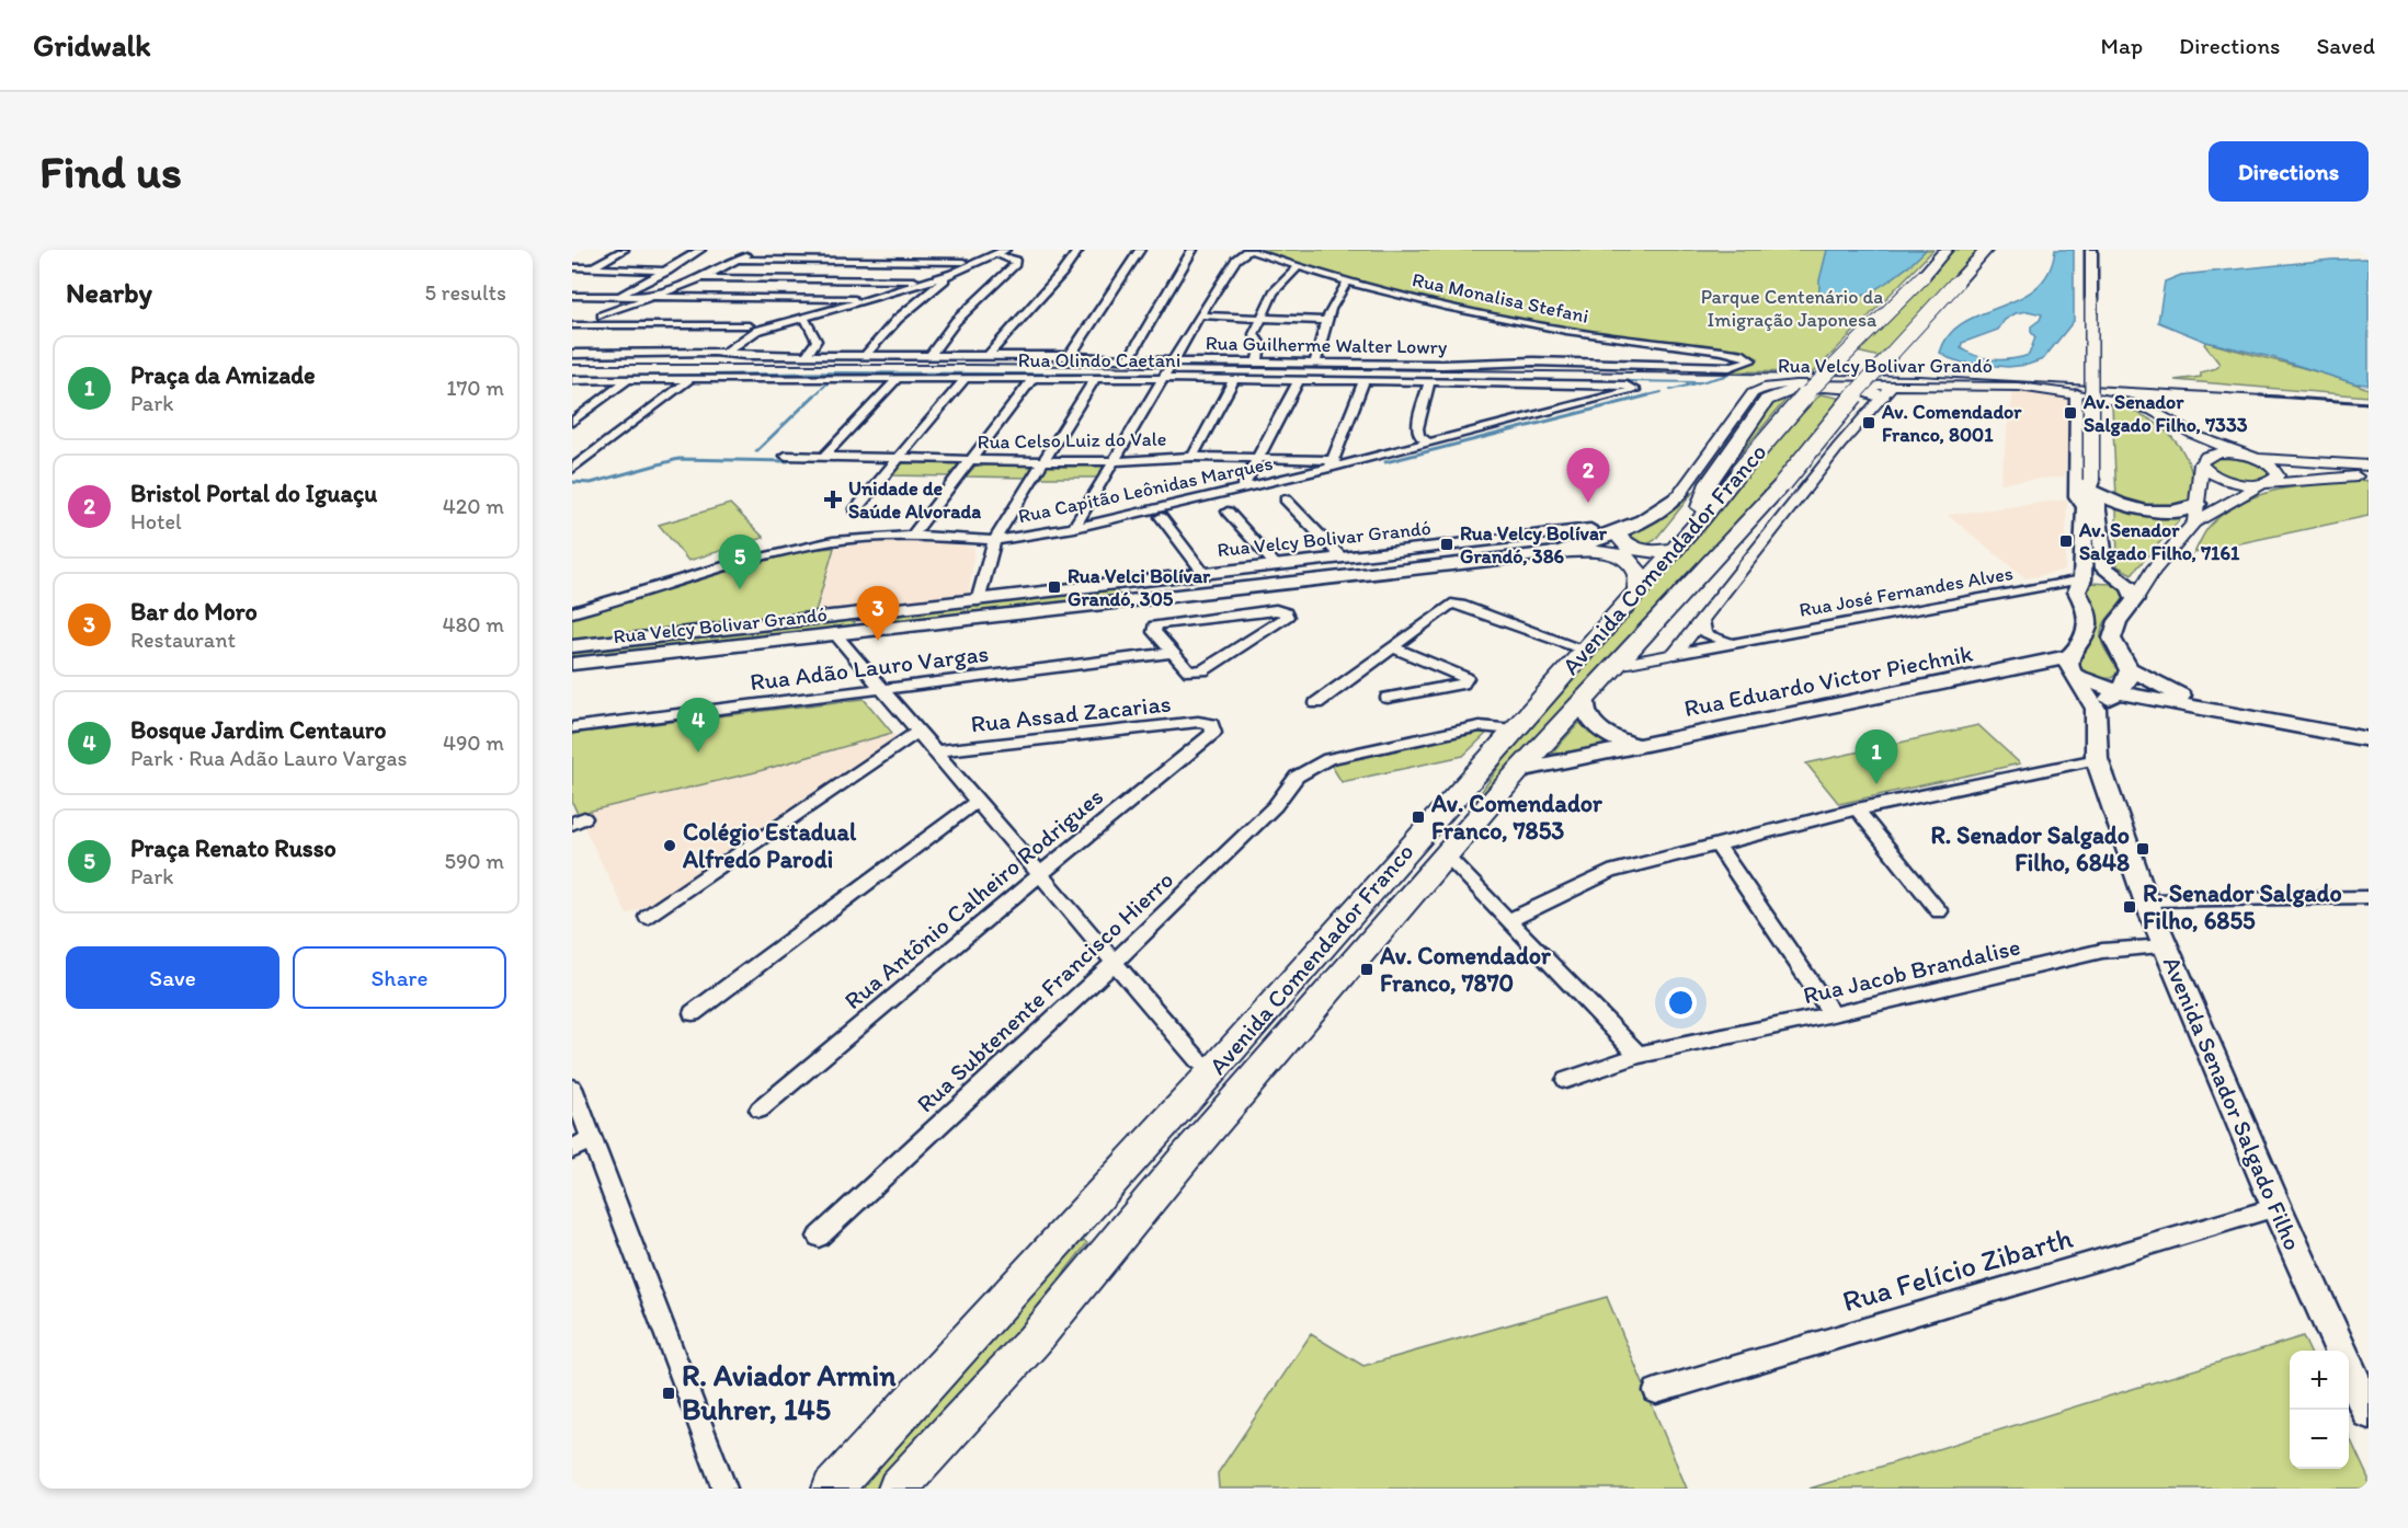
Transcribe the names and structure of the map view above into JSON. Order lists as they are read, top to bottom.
{
  "streets": {
    "highway": ["Avenida Comendador Franco"],
    "main road": ["Rua Velcy Bolivar Grandó", "Rua Eduardo Victor Piechnik", "Avenida Senador Salgado Filho"],
    "street": [
      "Rua Monalisa Stefani",
      "Rua Guilherme Walter Lowry",
      "Rua Olindo Caetani",
      "Rua Celso Luiz do Vale",
      "Rua Capitão Leônidas Marques",
      "Rua José Fernandes Alves",
      "Rua Adão Lauro Vargas",
      "Rua Assad Zacarias",
      "Rua Antônio Calheiro Rodrigues",
      "Rua Jacob Brandalise",
      "Rua Subtenente Francisco Hierro",
      "Rua Felício Zibarth"
    ]
  },
  "crossings": [
    ["Rua Monalisa Stefani", "Rua Guilherme Walter Lowry"],
    ["Rua Olindo Caetani", "Rua Capitão Leônidas Marques"],
    ["Rua Celso Luiz do Vale", "Rua Capitão Leônidas Marques"],
    ["Avenida Comendador Franco", "Rua José Fernandes Alves"],
    ["Avenida Comendador Franco", "Rua Eduardo Victor Piechnik"],
    ["Avenida Comendador Franco", "Rua Subtenente Francisco Hierro"],
    ["Rua Assad Zacarias", "Rua Antônio Calheiro Rodrigues"],
    ["Rua Jacob Brandalise", "Avenida Senador Salgado Filho"],
    ["Avenida Senador Salgado Filho", "Rua Felício Zibarth"]
  ],
  "parks": ["Parque Centenário da Imigração Japonesa"],
  "places": {
    "transit": [
      "Av. Senador Salgado Filho, 7333",
      "Av. Comendador Franco, 8001",
      "Av. Senador Salgado Filho, 7161",
      "Rua Velcy Bolívar Grandó, 386",
      "Rua Velci Bolívar Grandó, 305",
      "Av. Comendador Franco, 7853",
      "R. Senador Salgado Filho, 6848",
      "R. Senador Salgado Filho, 6855",
      "Av. Comendador Franco, 7870",
      "R. Aviador Armin Buhrer, 145"
    ],
    "health": ["Unidade de Saúde Alvorada"],
    "other": ["Colégio Estadual Alfredo Parodi"]
  },
  "page": {
    "header": "Gridwalk",
    "nav": ["Map", "Directions", "Saved"],
    "buttons": [
      "Directions",
      ["Save", "Share"]
    ],
    "title": "Find us",
    "heading": ["Nearby", "5 results"],
    "list": [
      {
        "mark": "1",
        "name": "Praça da Amizade",
        "note": "Park",
        "value": "170 m"
      },
      {
        "mark": "2",
        "name": "Bristol Portal do Iguaçu",
        "note": "Hotel",
        "value": "420 m"
      },
      {
        "mark": "3",
        "name": "Bar do Moro",
        "note": "Restaurant",
        "value": "480 m"
      },
      {
        "mark": "4",
        "name": "Bosque Jardim Centauro",
        "note": "Park · Rua Adão Lauro Vargas",
        "value": "490 m"
      },
      {
        "mark": "5",
        "name": "Praça Renato Russo",
        "note": "Park",
        "value": "590 m"
      }
    ],
    "pins": [
      "2",
      "5",
      "3",
      "4",
      "1"
    ],
    "map_buttons": ["+", "−"]
  }
}
